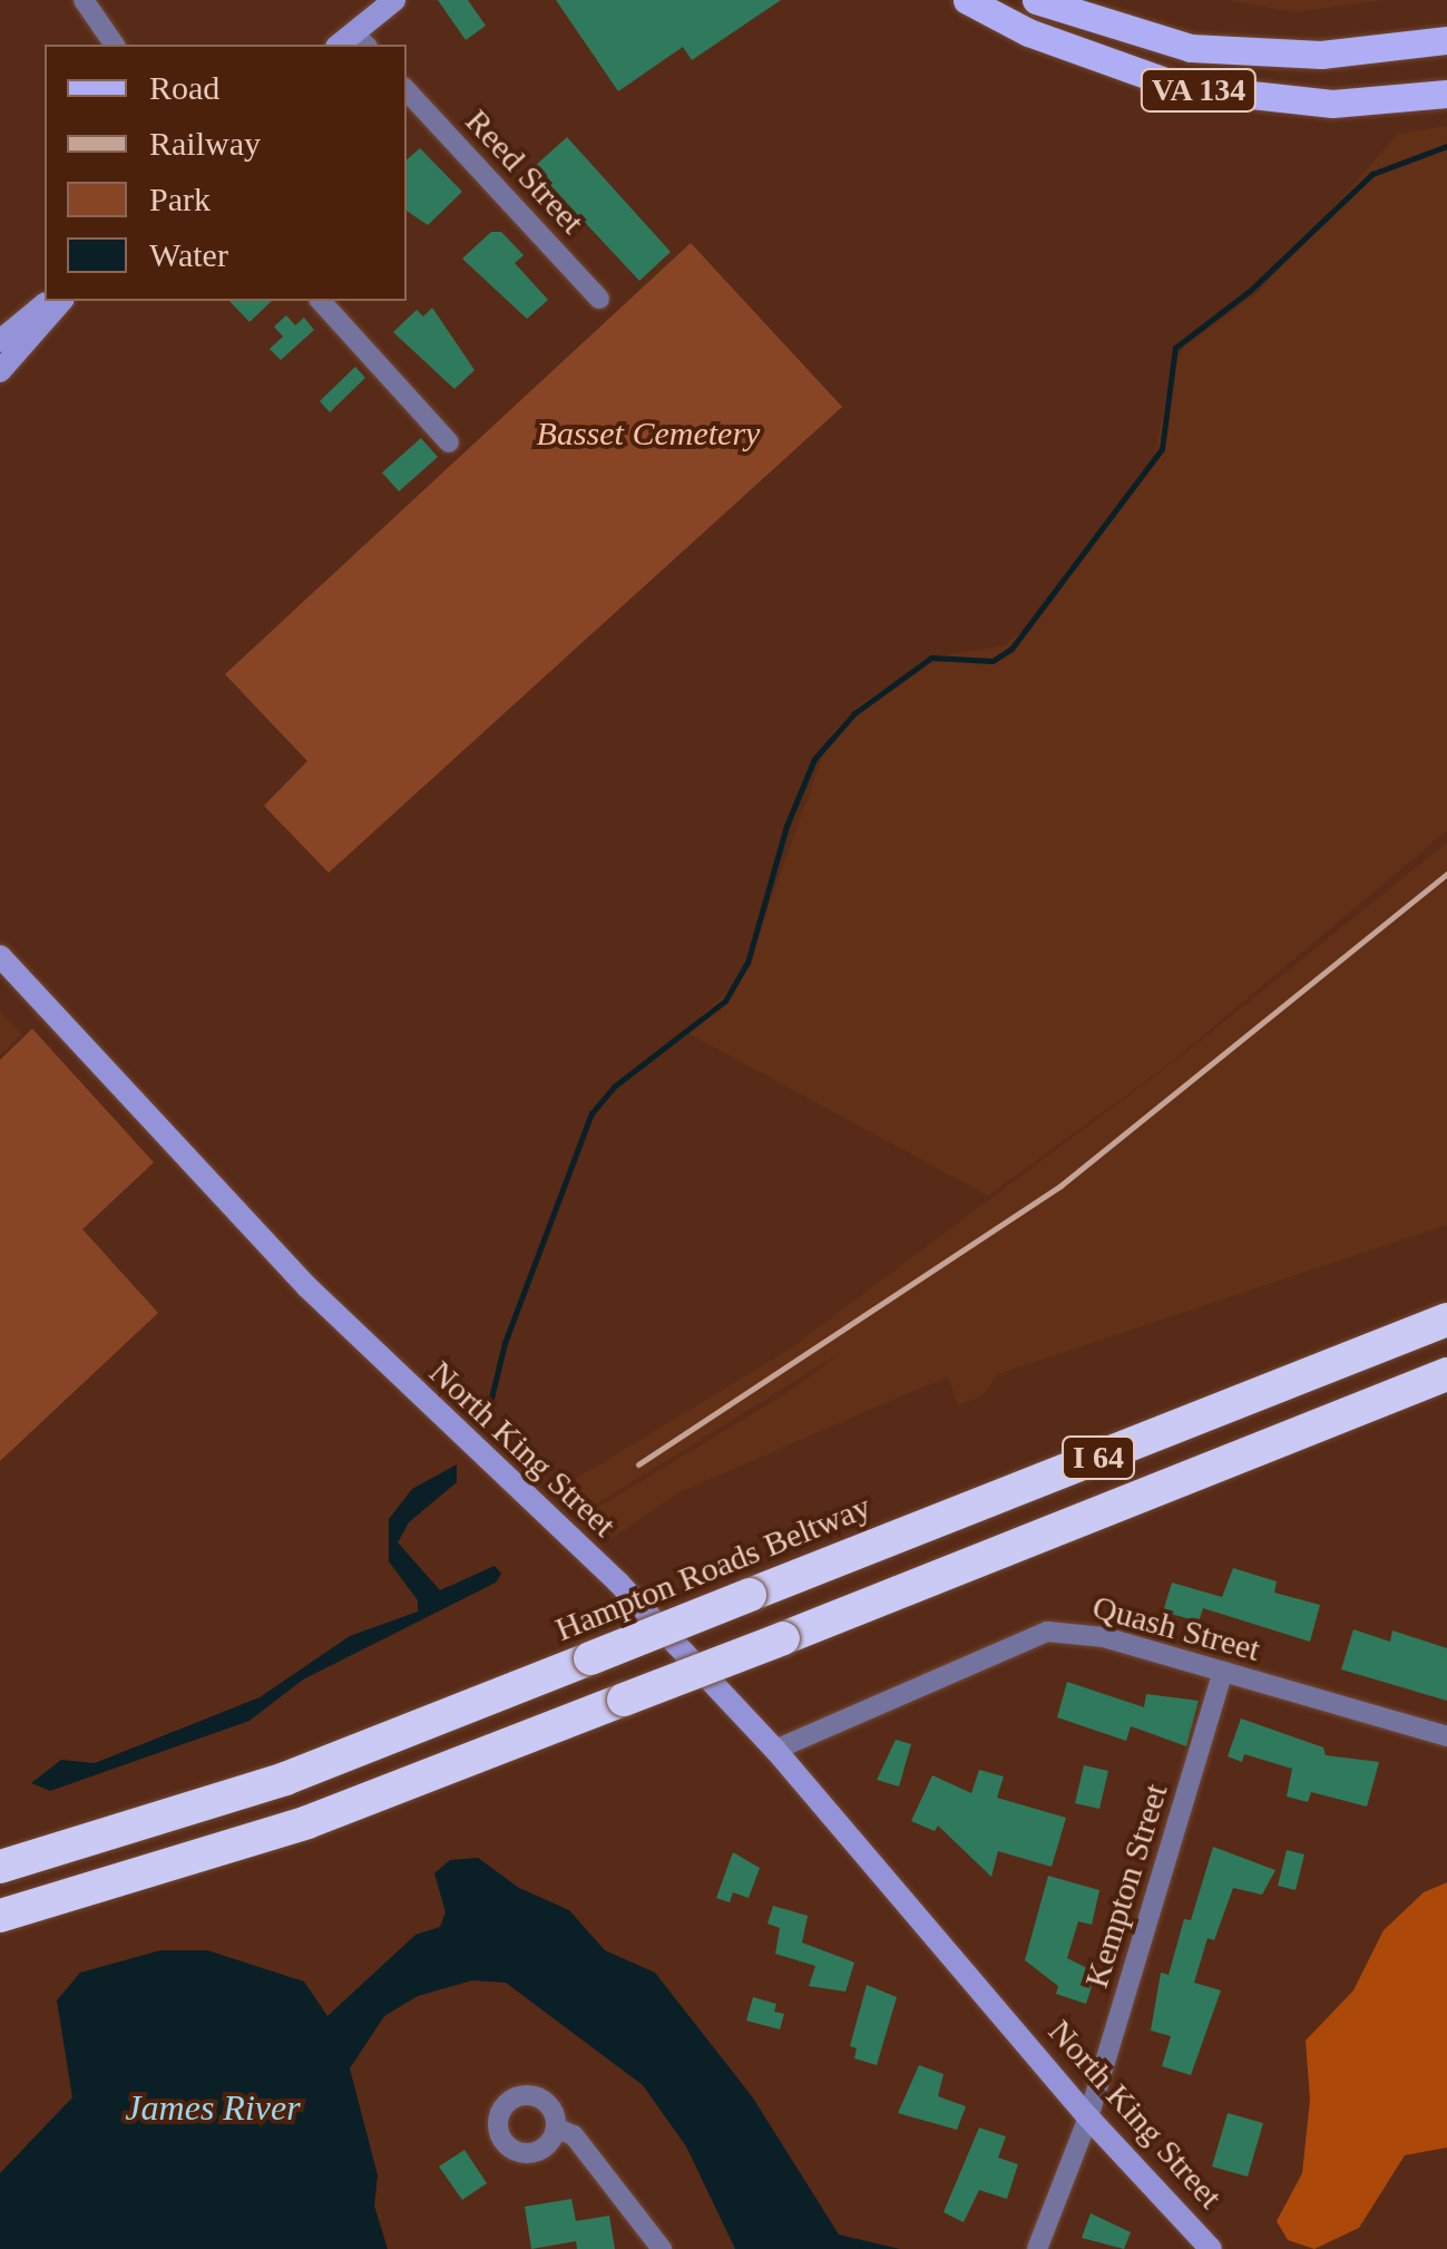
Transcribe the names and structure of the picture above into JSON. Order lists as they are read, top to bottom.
{
  "streets": {
    "highway": ["I 64", "Hampton Roads Beltway"],
    "main road": ["VA 134", "North King Street"],
    "street": ["Reed Street", "Quash Street", "Kempton Street"]
  },
  "crossings": [
    ["North King Street", "Quash Street"],
    ["North King Street", "Kempton Street"],
    ["Quash Street", "Kempton Street"]
  ],
  "water": ["James River"],
  "parks": ["Basset Cemetery"],
  "legend": [
    "Road",
    "Railway",
    "Park",
    "Water"
  ]
}
